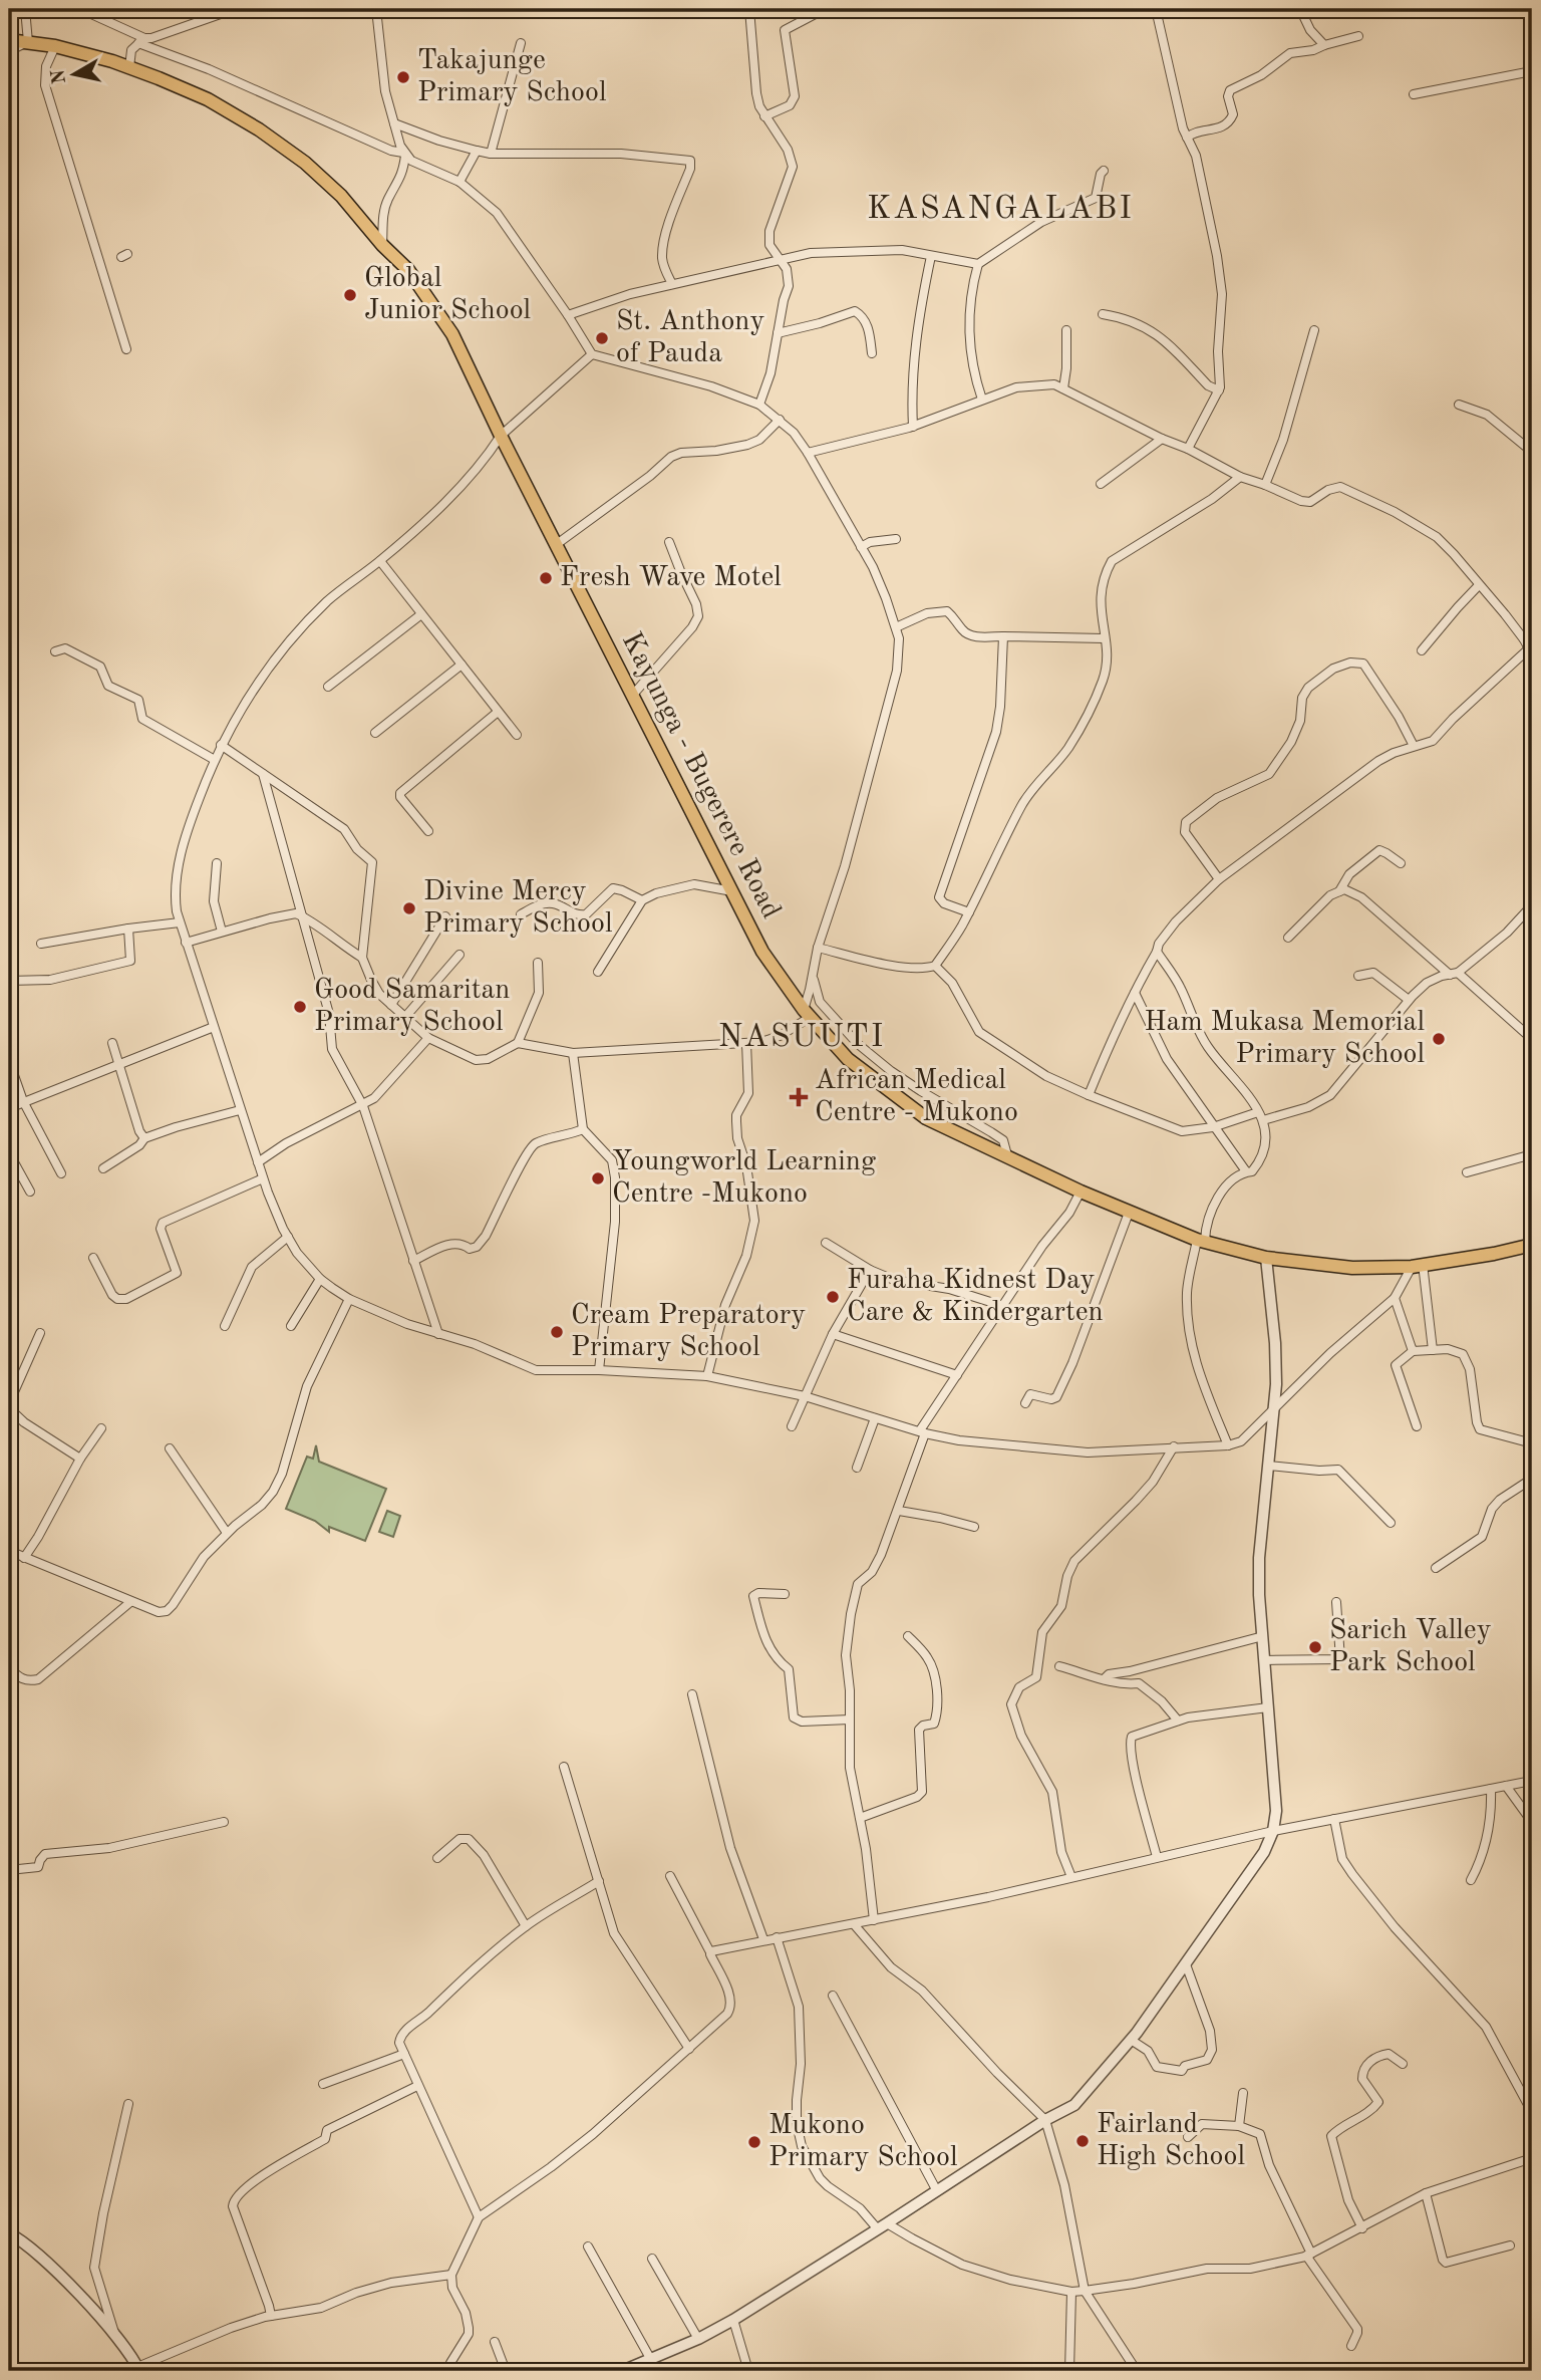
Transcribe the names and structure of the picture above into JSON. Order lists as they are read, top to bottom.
{
  "streets": {
    "main road": ["Kayunga - Bugerere Road"]
  },
  "districts": ["KASANGALABI", "NASUUTI"],
  "places": {
    "other": [
      "Takajunge Primary School",
      "Global Junior School",
      "St. Anthony of Pauda",
      "Fresh Wave Motel",
      "Divine Mercy Primary School",
      "Good Samaritan Primary School",
      "Ham Mukasa Memorial Primary School",
      "Youngworld Learning Centre -Mukono",
      "Furaha Kidnest Day Care & Kindergarten",
      "Cream Preparatory Primary School",
      "Sarich Valley Park School",
      "Fairland High School",
      "Mukono Primary School"
    ],
    "health": ["African Medical Centre - Mukono"]
  },
  "north": "left"
}
